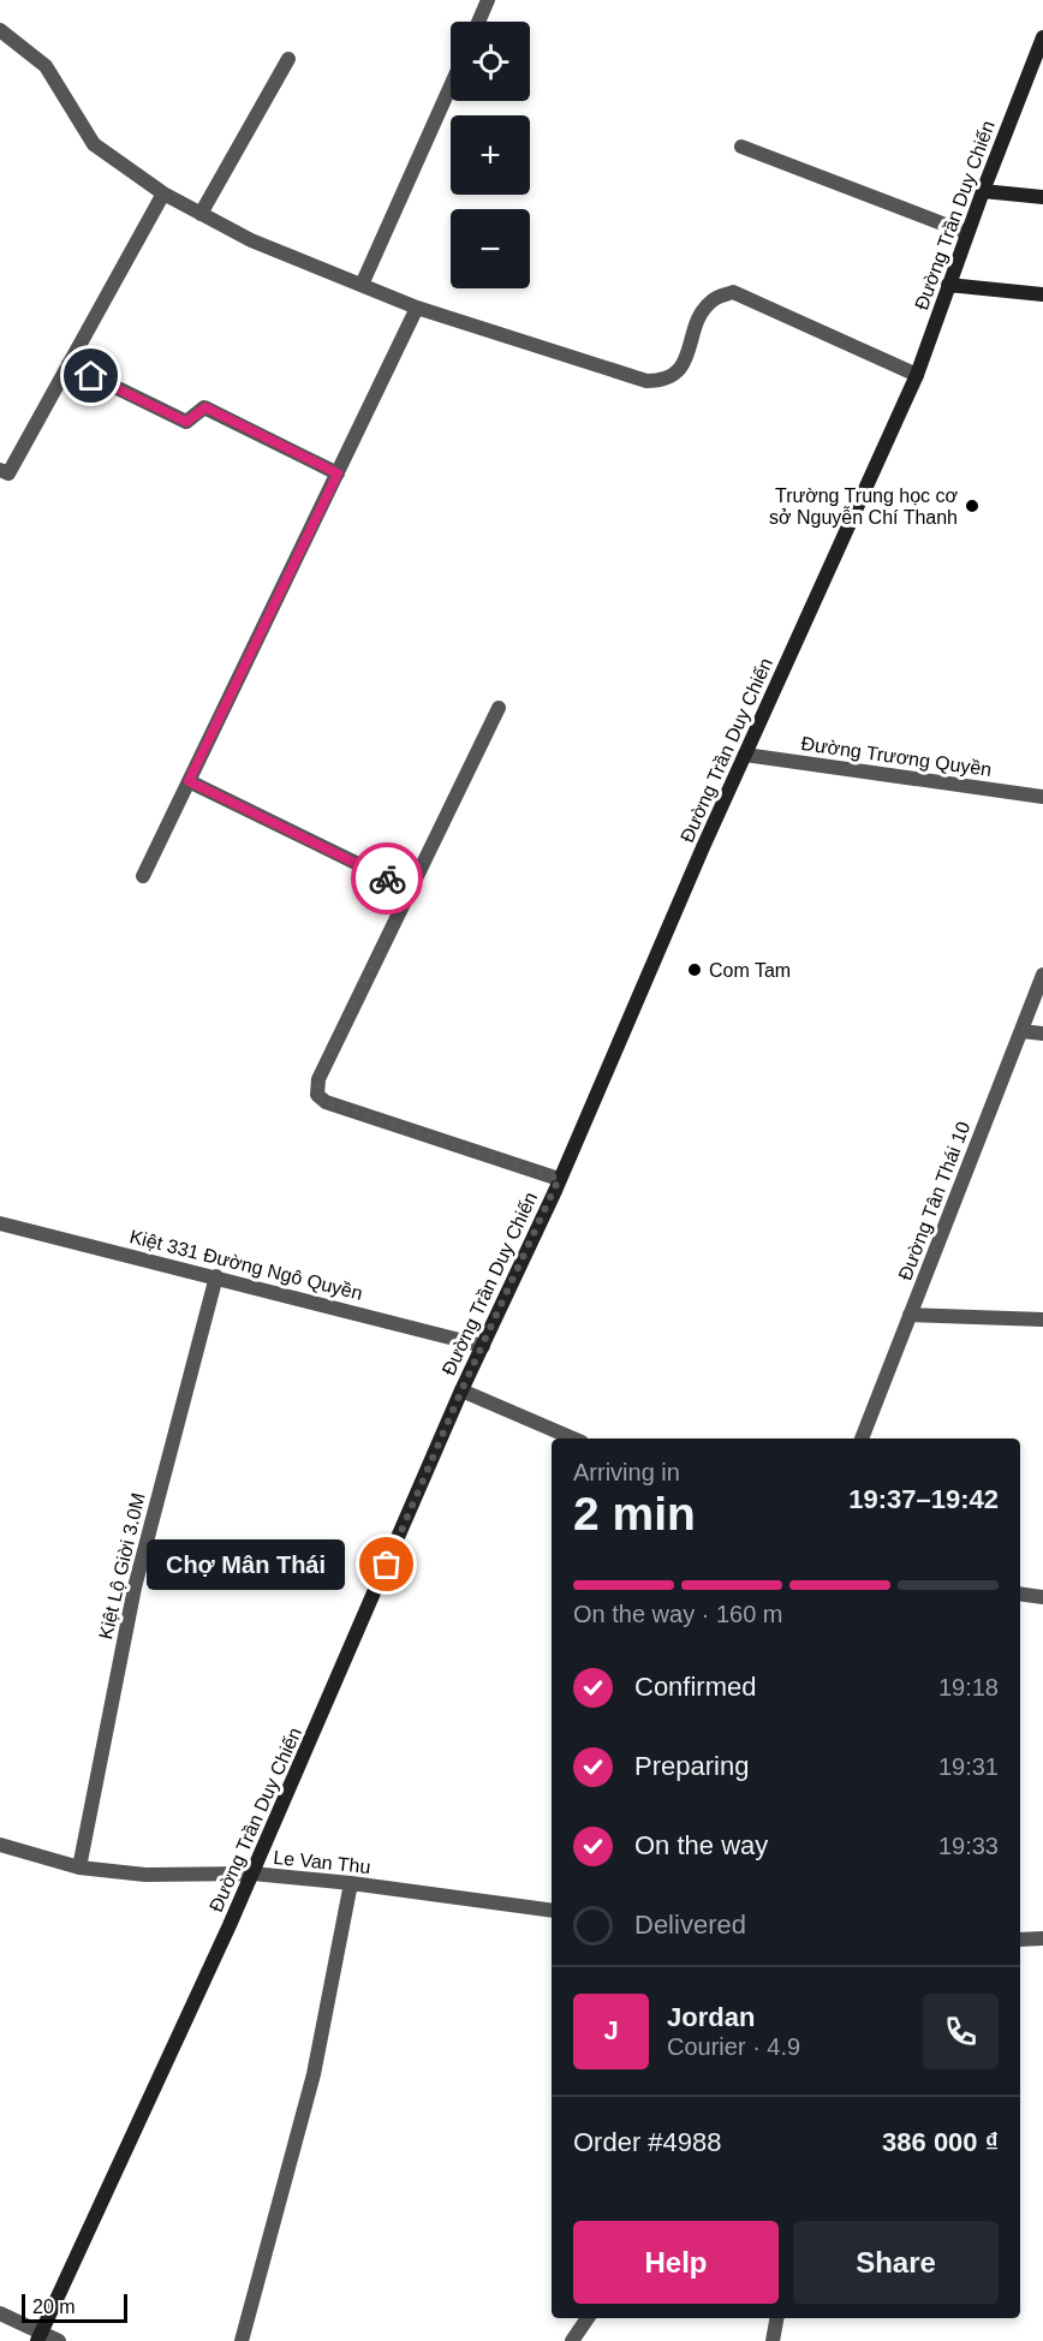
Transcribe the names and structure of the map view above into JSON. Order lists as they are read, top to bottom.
{
  "streets": {
    "street": [
      "Đường Trần Duy Chiến",
      "Đường Trương Quyền",
      "Đường Tân Thái 10",
      "Kiệt 331 Đường Ngô Quyền",
      "Kiệt Lộ Giời 3.0M",
      "Le Van Thu"
    ]
  },
  "crossings": [
    ["Đường Trần Duy Chiến", "Đường Trương Quyền"],
    ["Đường Trần Duy Chiến", "Kiệt 331 Đường Ngô Quyền"],
    ["Đường Trần Duy Chiến", "Le Van Thu"],
    ["Kiệt 331 Đường Ngô Quyền", "Kiệt Lộ Giời 3.0M"],
    ["Kiệt Lộ Giời 3.0M", "Le Van Thu"]
  ],
  "places": ["Trường Trung học cơ sở Nguyễn Chí Thanh", "Com Tam", "Chợ Mân Thái"],
  "scale_bar": "20 m",
  "page": {
    "map_buttons": ["+", "−"],
    "heading": ["2 min", "Arriving in", "19:37–19:42"],
    "panel": [
      "Jordan",
      "Courier · 4.9",
      "Order #4988",
      "386 000 ₫"
    ],
    "bubble": "Chợ Mân Thái",
    "bar": "On the way · 160 m",
    "list": [
      ["Confirmed", "19:18"],
      ["Preparing", "19:31"],
      ["On the way", "19:33"],
      "Delivered"
    ],
    "round": "J",
    "buttons": ["Help", "Share"],
    "scale": "20 m"
  }
}
